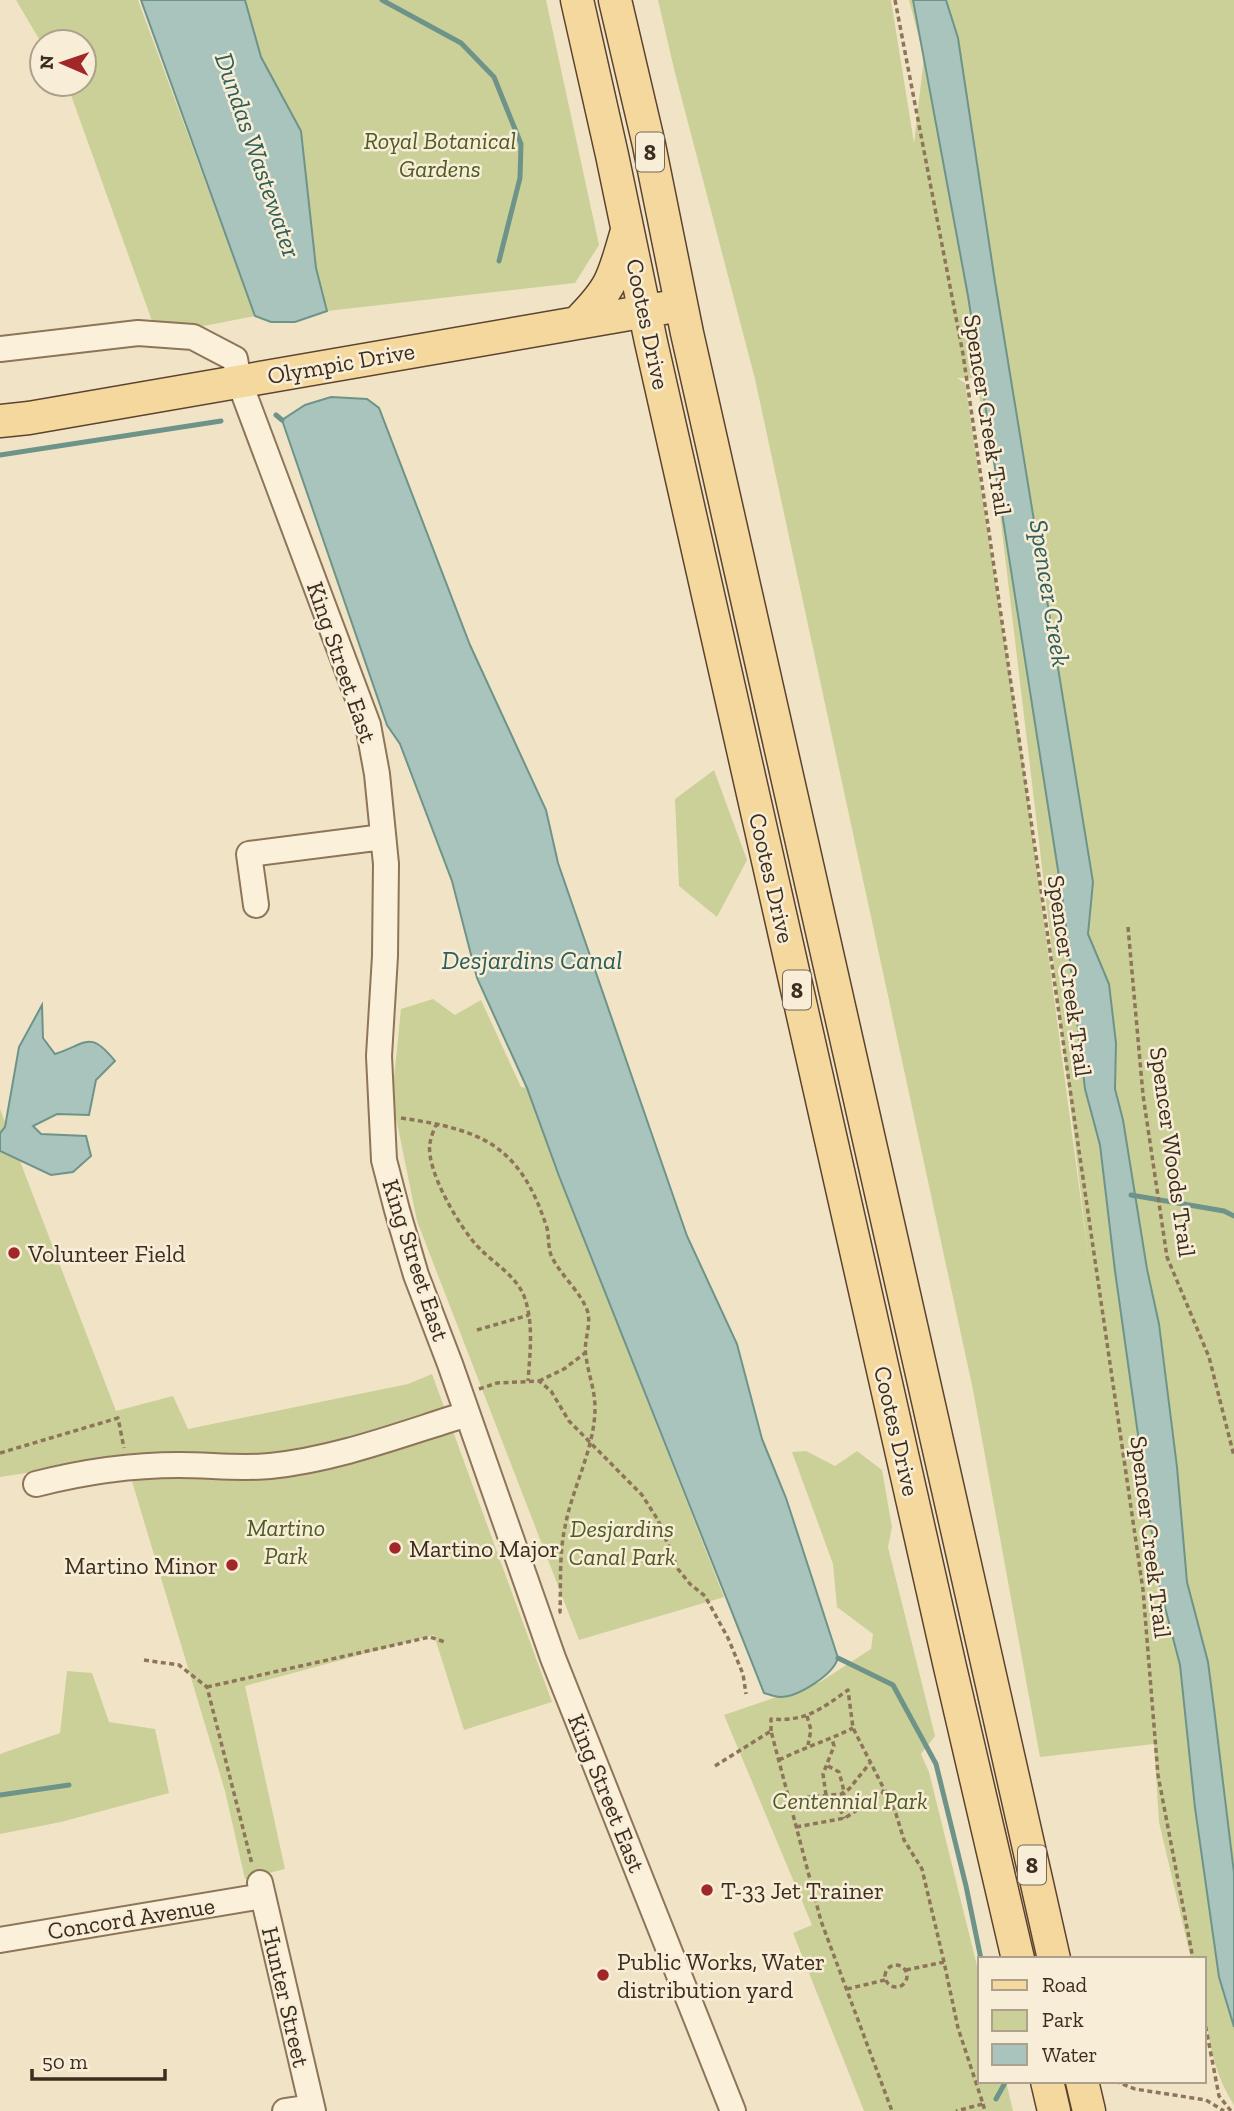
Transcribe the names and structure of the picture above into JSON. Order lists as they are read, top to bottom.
{
  "streets": {
    "main road": ["8", "Cootes Drive", "Olympic Drive"],
    "street": ["King Street East", "Concord Avenue", "Hunter Street"],
    "path": ["Spencer Creek Trail", "Spencer Woods Trail"]
  },
  "crossings": [
    ["Cootes Drive", "Olympic Drive"],
    ["Olympic Drive", "King Street East"],
    ["Concord Avenue", "Hunter Street"]
  ],
  "water": ["Dundas Wastewater", "Spencer Creek", "Desjardins Canal"],
  "parks": [
    "Royal Botanical Gardens",
    "Martino Park",
    "Desjardins Canal Park",
    "Centennial Park"
  ],
  "places": [
    "Volunteer Field",
    "Martino Major",
    "Martino Minor",
    "T-33 Jet Trainer",
    "Public Works, Water distribution yard"
  ],
  "legend": ["Road", "Park", "Water"],
  "scale_bar": "50 m",
  "north": "left"
}
